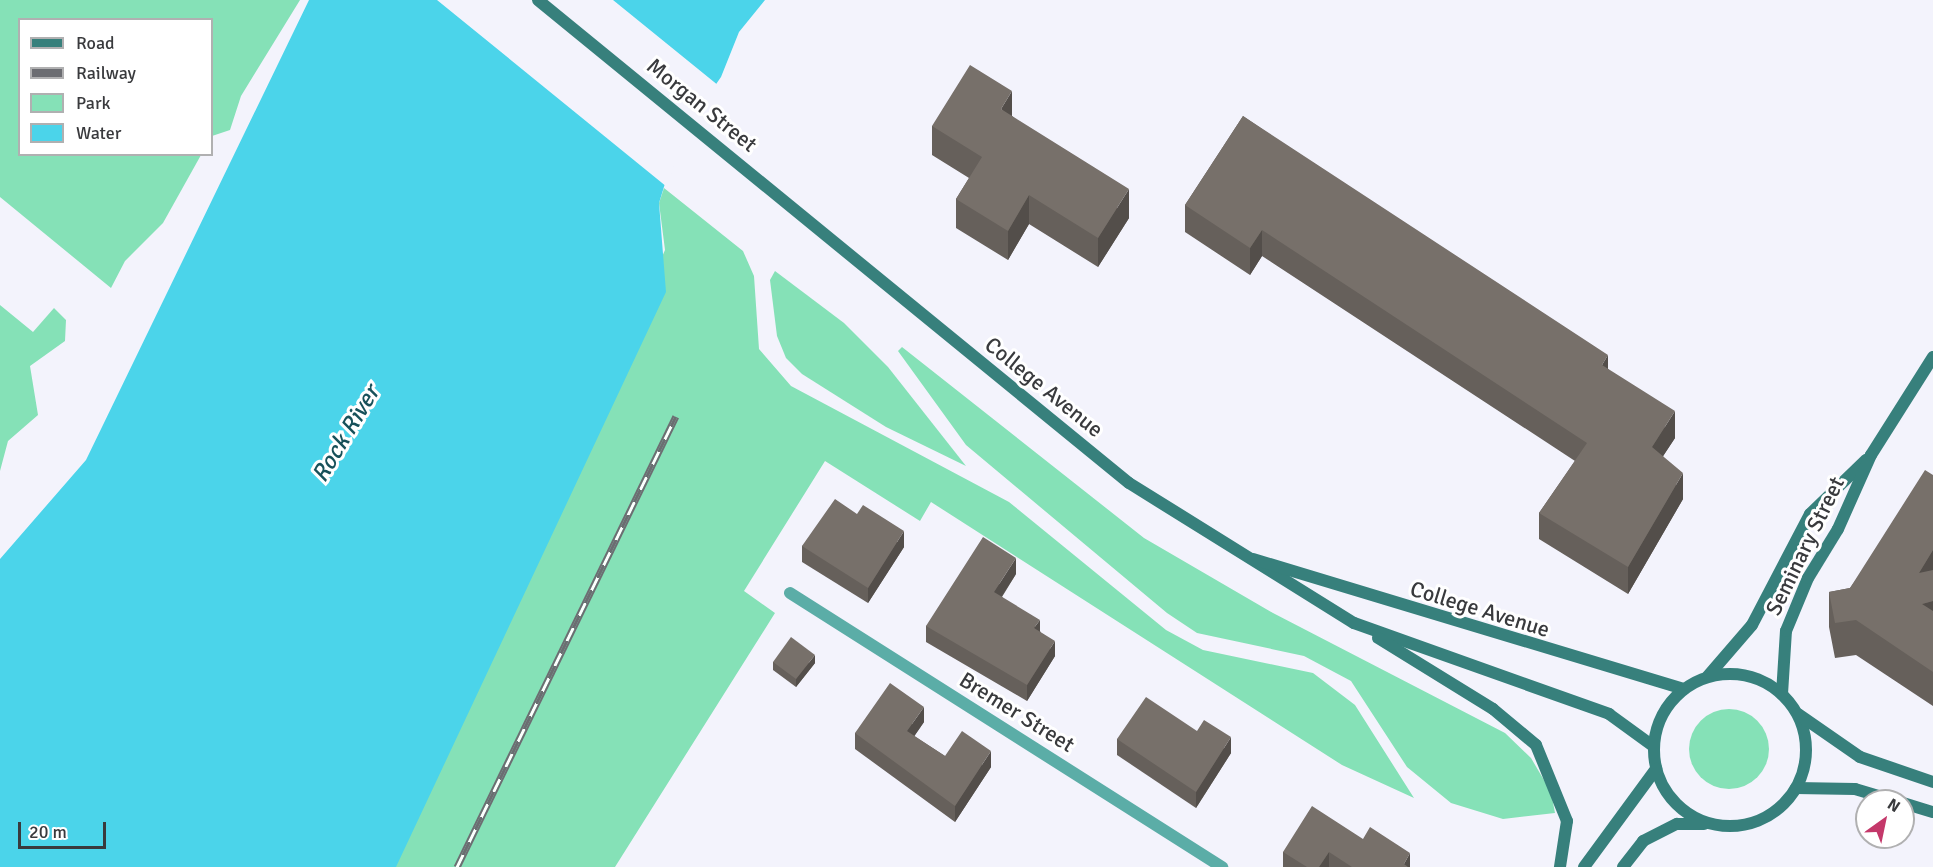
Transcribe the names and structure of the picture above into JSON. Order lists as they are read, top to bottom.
{
  "streets": {
    "main road": ["Morgan Street", "College Avenue", "Seminary Street"],
    "street": ["Bremer Street"]
  },
  "crossings": [
    ["Morgan Street", "College Avenue"],
    ["College Avenue", "Seminary Street"]
  ],
  "water": ["Rock River"],
  "legend": [
    "Road",
    "Railway",
    "Park",
    "Water"
  ],
  "scale_bar": "20 m",
  "north": "top right"
}
